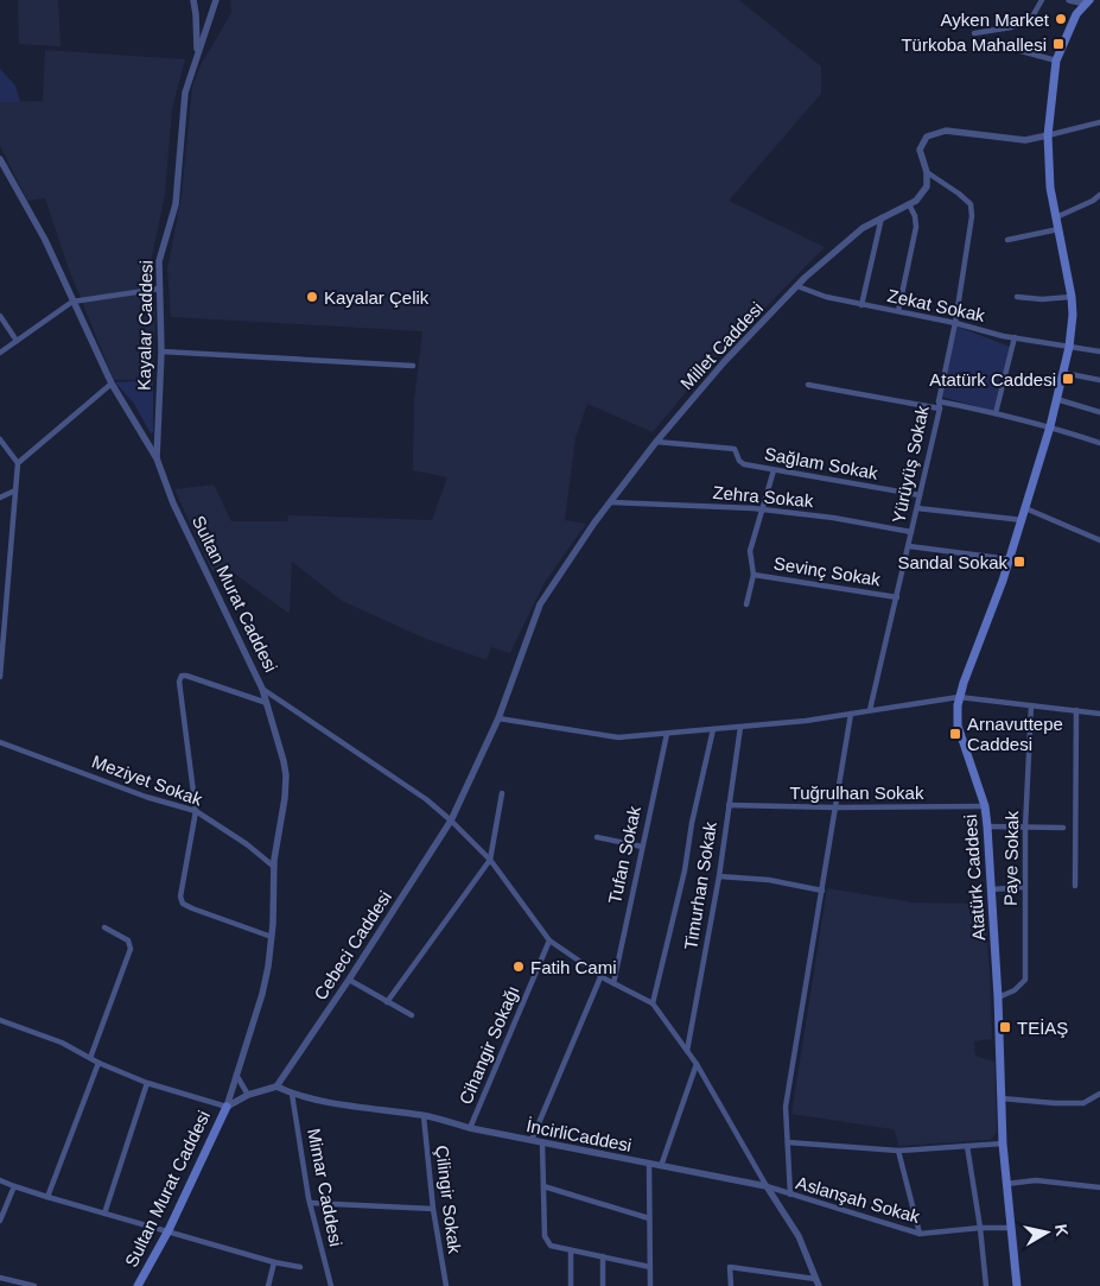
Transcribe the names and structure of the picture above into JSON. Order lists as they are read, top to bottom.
{
  "streets": {
    "main road": ["Sultan Murat Caddesi", "Atatürk Caddesi"],
    "street": [
      "Zekat Sokak",
      "Kayalar Caddesi",
      "Millet Caddesi",
      "Sağlam Sokak",
      "Yürüyüş Sokak",
      "Zehra Sokak",
      "Sevinç Sokak",
      "Meziyet Sokak",
      "Tuğrulhan Sokak",
      "Tufan Sokak",
      "Paye Sokak",
      "Timurhan Sokak",
      "Cebeci Caddesi",
      "Cihangir Sokağı",
      "İncirliCaddesi",
      "Mimar Caddesi",
      "Çilingir Sokak",
      "Aslanşah Sokak"
    ]
  },
  "crossings": [
    ["Zekat Sokak", "Millet Caddesi"],
    ["Zekat Sokak", "Yürüyüş Sokak"],
    ["Zekat Sokak", "Atatürk Caddesi"],
    ["Kayalar Caddesi", "Sultan Murat Caddesi"],
    ["Millet Caddesi", "Sağlam Sokak"],
    ["Millet Caddesi", "Yürüyüş Sokak"],
    ["Millet Caddesi", "Zehra Sokak"],
    ["Millet Caddesi", "Atatürk Caddesi"],
    ["Millet Caddesi", "Cebeci Caddesi"],
    ["Sağlam Sokak", "Yürüyüş Sokak"],
    ["Yürüyüş Sokak", "Zehra Sokak"],
    ["Yürüyüş Sokak", "Sevinç Sokak"],
    ["Sultan Murat Caddesi", "Meziyet Sokak"],
    ["Tuğrulhan Sokak", "Atatürk Caddesi"],
    ["Tuğrulhan Sokak", "Timurhan Sokak"],
    ["Paye Sokak", "Atatürk Caddesi"],
    ["Atatürk Caddesi", "Aslanşah Sokak"],
    ["Cebeci Caddesi", "İncirliCaddesi"],
    ["Cihangir Sokağı", "İncirliCaddesi"],
    ["İncirliCaddesi", "Mimar Caddesi"],
    ["İncirliCaddesi", "Çilingir Sokak"],
    ["İncirliCaddesi", "Aslanşah Sokak"]
  ],
  "places": {
    "other": ["Ayken Market", "Kayalar Çelik", "Fatih Cami"],
    "transit": [
      "Türkoba Mahallesi",
      "Atatürk Caddesi",
      "Sandal Sokak",
      "Arnavuttepe Caddesi",
      "TEİAŞ"
    ]
  },
  "north": "right"
}
